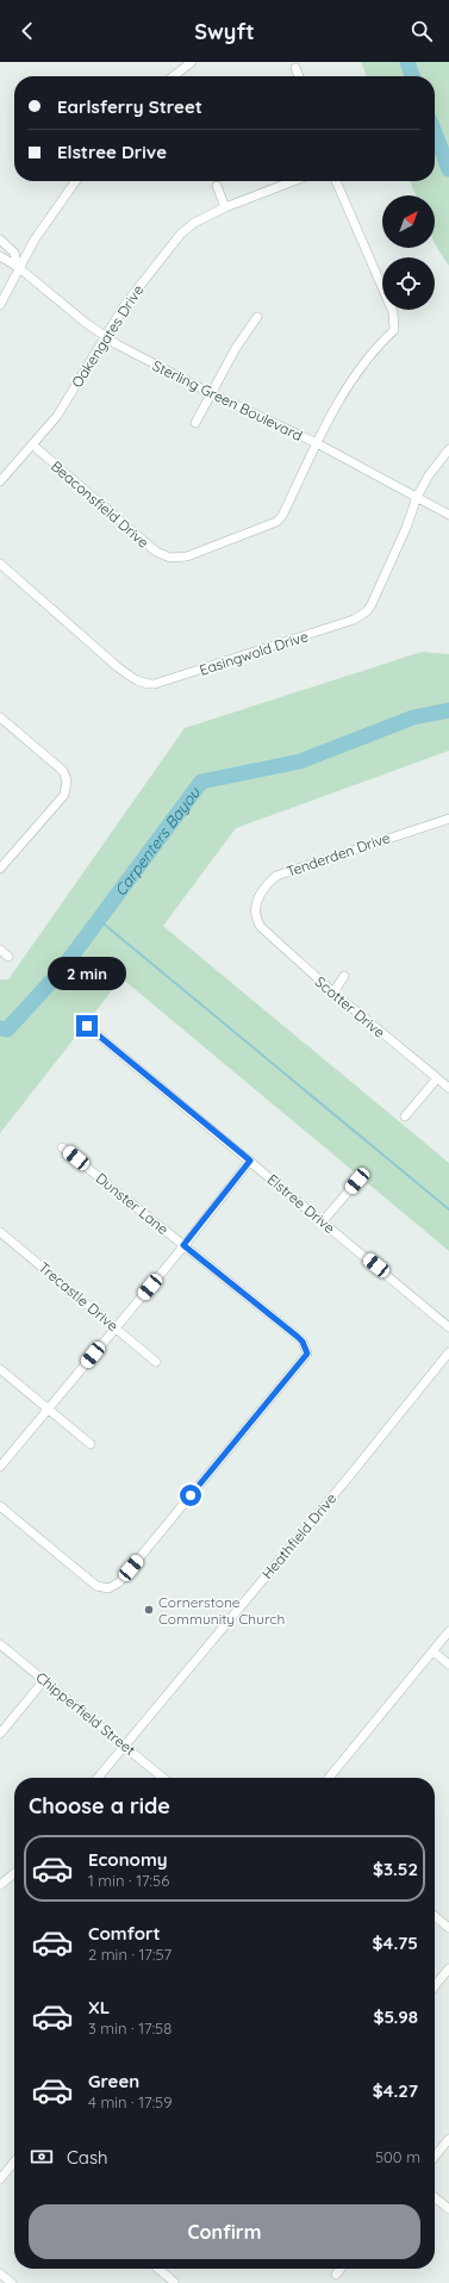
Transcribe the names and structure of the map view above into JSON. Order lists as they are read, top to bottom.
{
  "streets": {
    "street": [
      "Oakengates Drive",
      "Sterling Green Boulevard",
      "Beaconsfield Drive",
      "Easingwold Drive",
      "Tenderden Drive",
      "Scotter Drive",
      "Dunster Lane",
      "Elstree Drive",
      "Trecastle Drive",
      "Heathfield Drive",
      "Chipperfield Street"
    ]
  },
  "crossings": [
    ["Oakengates Drive", "Sterling Green Boulevard"],
    ["Oakengates Drive", "Beaconsfield Drive"],
    ["Sterling Green Boulevard", "Beaconsfield Drive"],
    ["Sterling Green Boulevard", "Easingwold Drive"],
    ["Tenderden Drive", "Scotter Drive"],
    ["Heathfield Drive", "Chipperfield Street"]
  ],
  "water": ["Carpenters Bayou"],
  "places": ["Cornerstone Community Church"],
  "north": "top right",
  "page": {
    "header": "Swyft",
    "banner": ["Earlsferry Street", "Elstree Drive"],
    "bubble": "2 min",
    "heading": "Choose a ride",
    "list": [
      {
        "name": "Economy",
        "note": "1 min · 17:56",
        "value": "$3.52"
      },
      {
        "name": "Comfort",
        "note": "2 min · 17:57",
        "value": "$4.75"
      },
      {
        "name": "XL",
        "note": "3 min · 17:58",
        "value": "$5.98"
      },
      {
        "name": "Green",
        "note": "4 min · 17:59",
        "value": "$4.27"
      }
    ],
    "pay": ["Cash", "500 m"],
    "buttons": "Confirm"
  }
}
